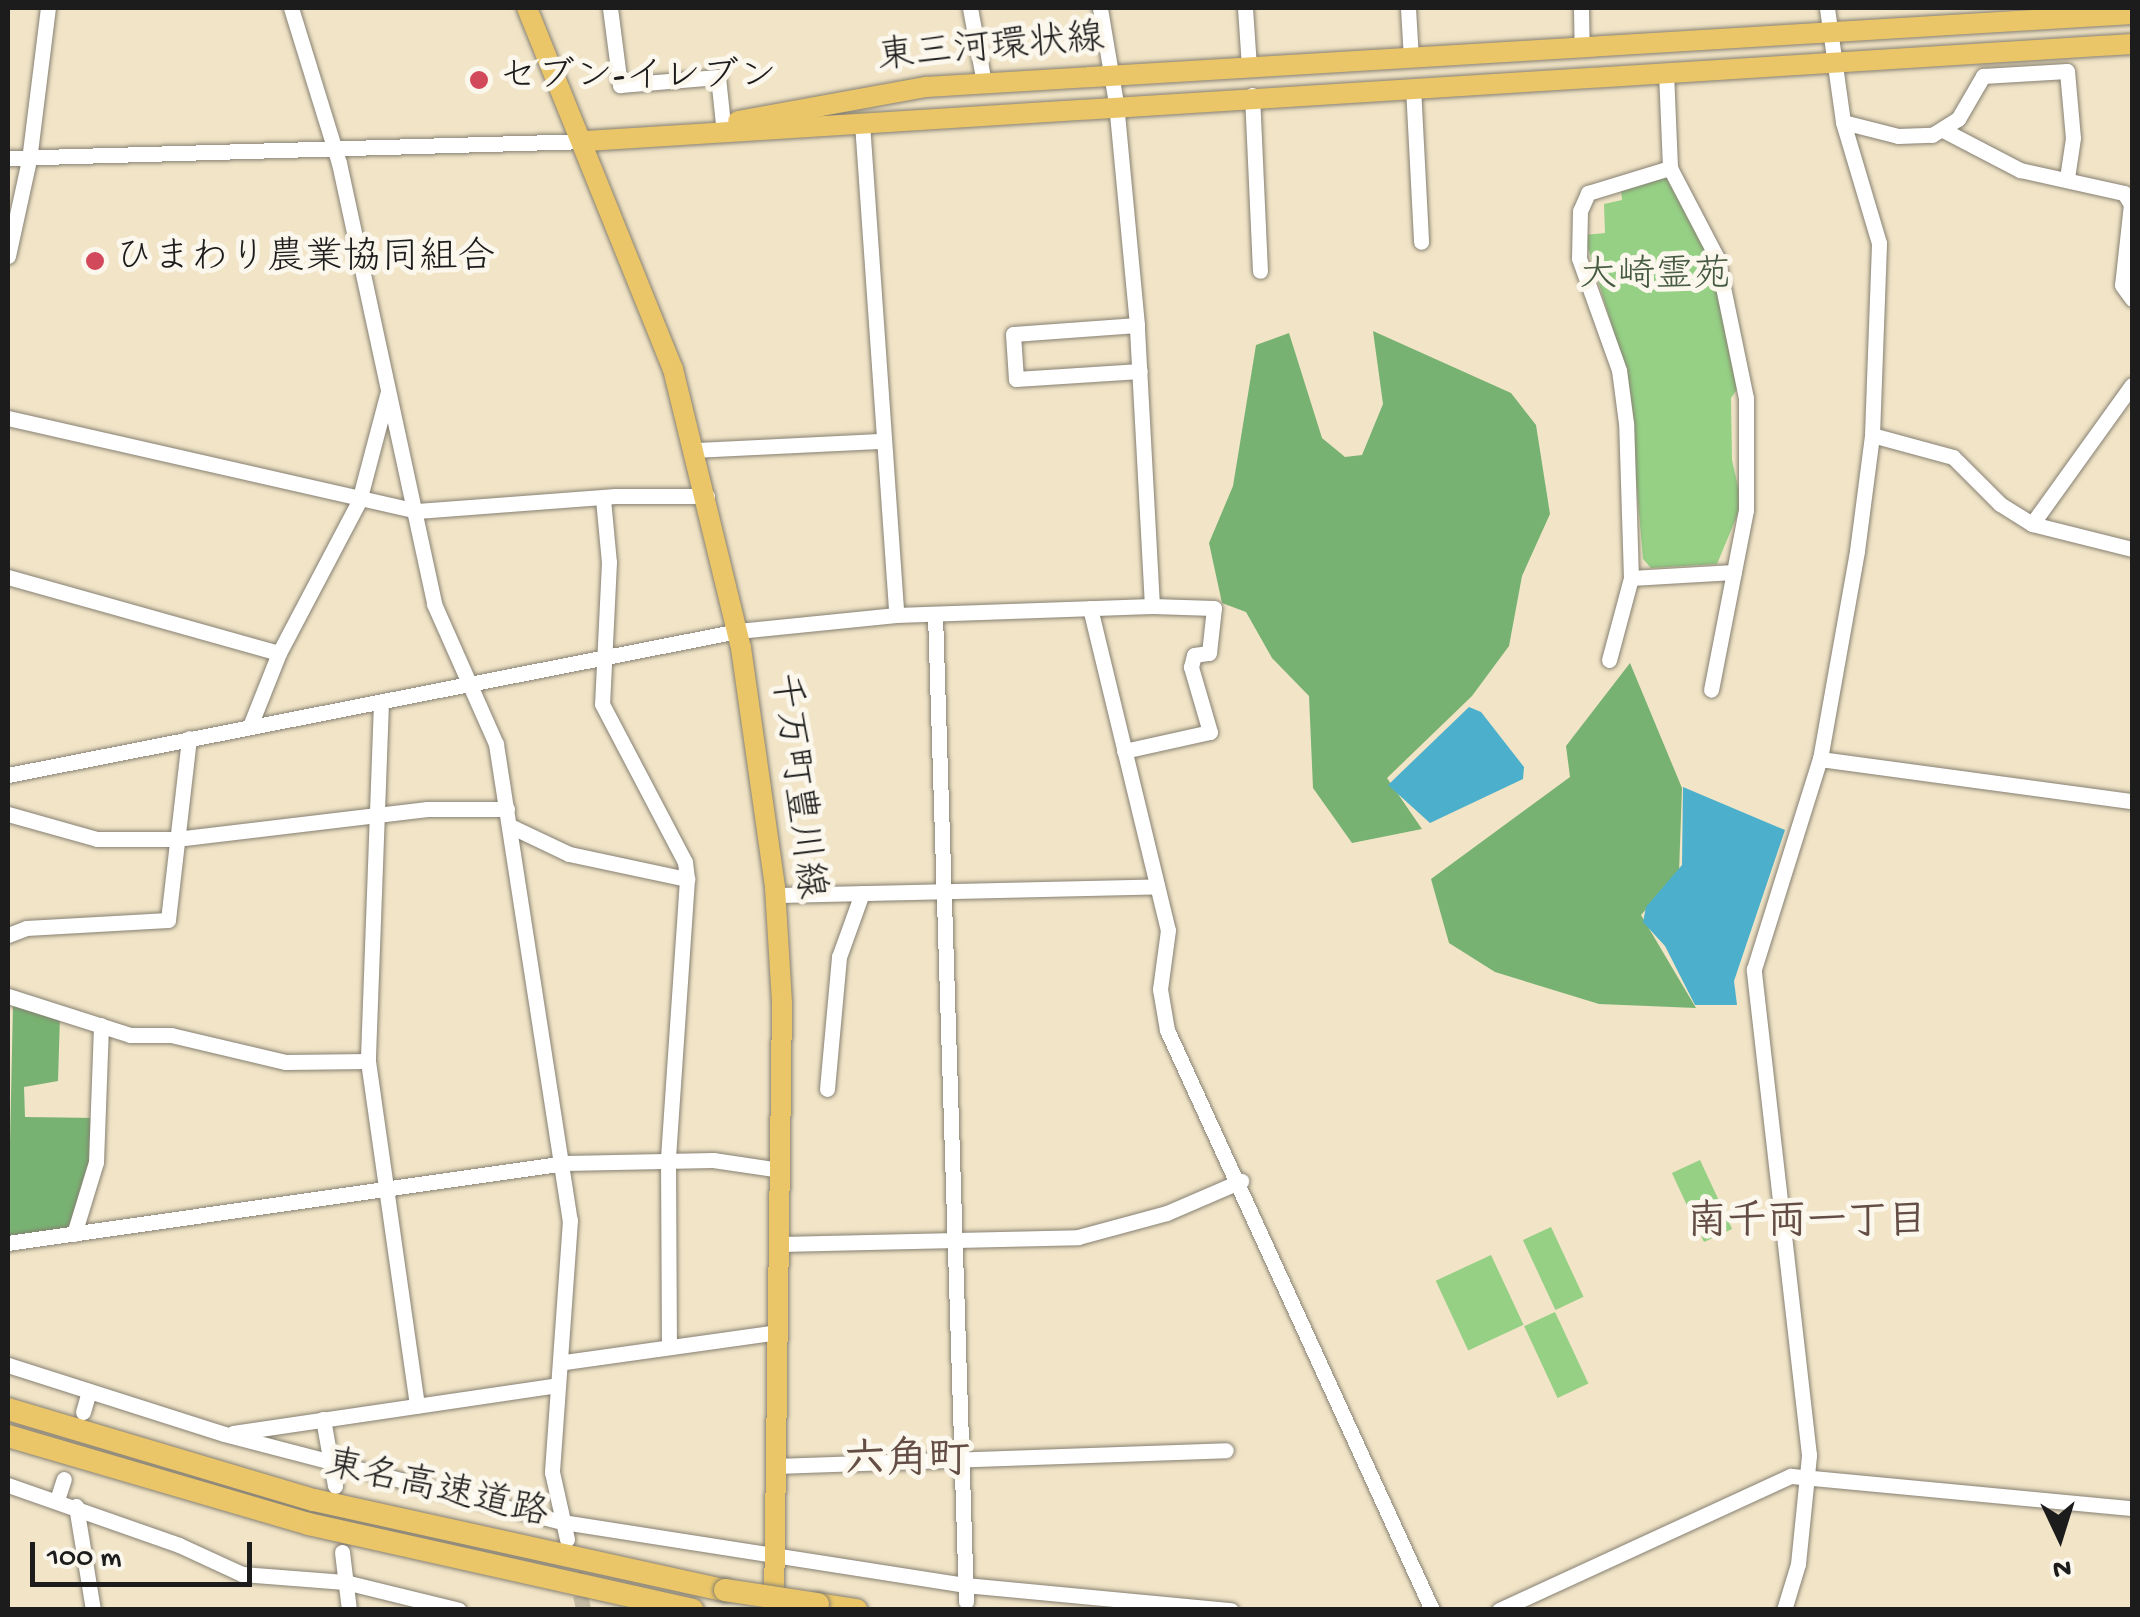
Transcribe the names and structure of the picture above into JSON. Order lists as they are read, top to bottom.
{
  "streets": {
    "highway": ["東名高速道路"],
    "main road": ["東三河環状線", "千万町豊川線"]
  },
  "crossings": [
    ["東三河環状線", "千万町豊川線"]
  ],
  "districts": ["南千両一丁目", "六角町"],
  "parks": ["大崎霊苑"],
  "places": ["セブン-イレブン", "ひまわり農業協同組合"],
  "scale_bar": "100 m",
  "north": "bottom"
}
